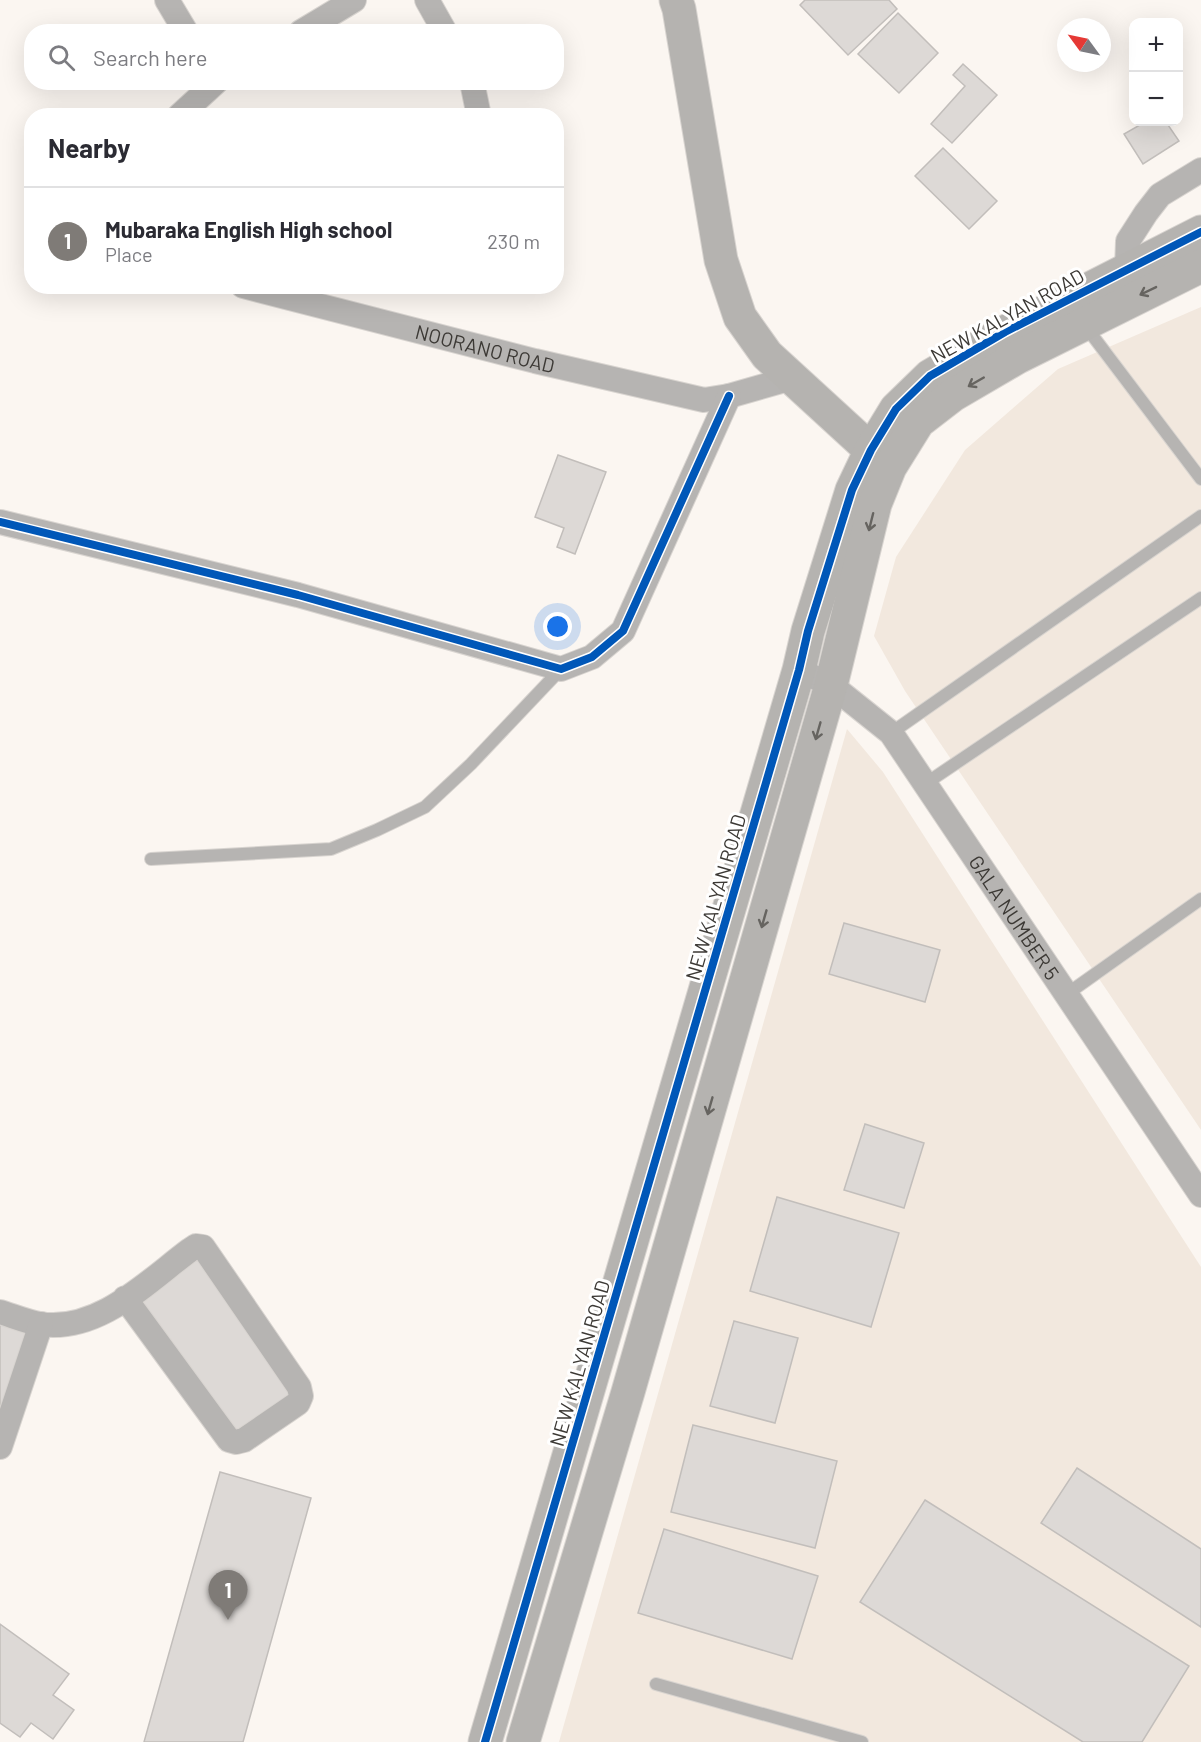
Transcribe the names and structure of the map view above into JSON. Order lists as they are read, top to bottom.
{
  "streets": {
    "street": ["NEW KALYAN ROAD", "NOORANO ROAD", "GALA NUMBER 5"]
  },
  "crossings": [
    ["NEW KALYAN ROAD", "GALA NUMBER 5"]
  ],
  "north": "top left",
  "page": {
    "map_buttons": ["+", "−"],
    "search": "Search here",
    "heading": "Nearby",
    "list": [
      {
        "mark": "1",
        "name": "Mubaraka English High school",
        "note": "Place",
        "value": "230 m"
      }
    ],
    "pins": "1"
  }
}
